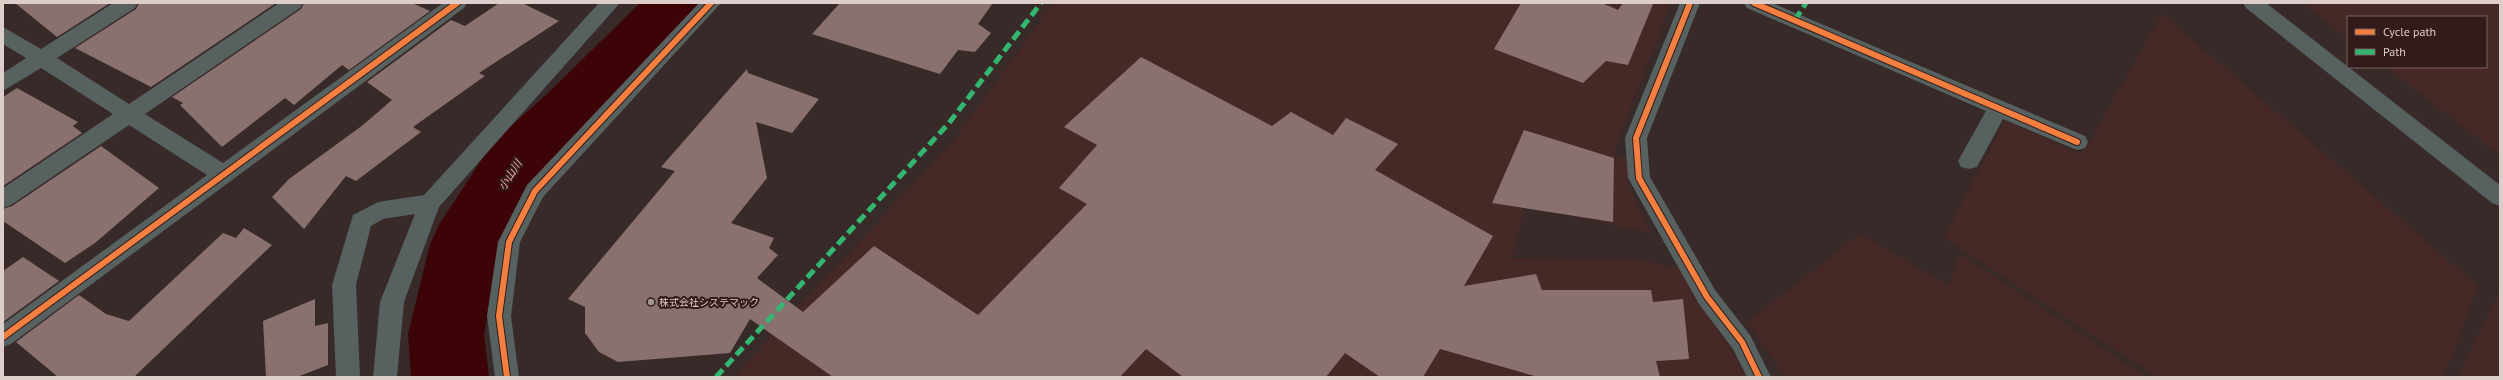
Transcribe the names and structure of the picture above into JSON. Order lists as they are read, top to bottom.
{
  "water": ["小山川"],
  "places": ["株式会社システマック"],
  "legend": ["Cycle path", "Path"]
}
